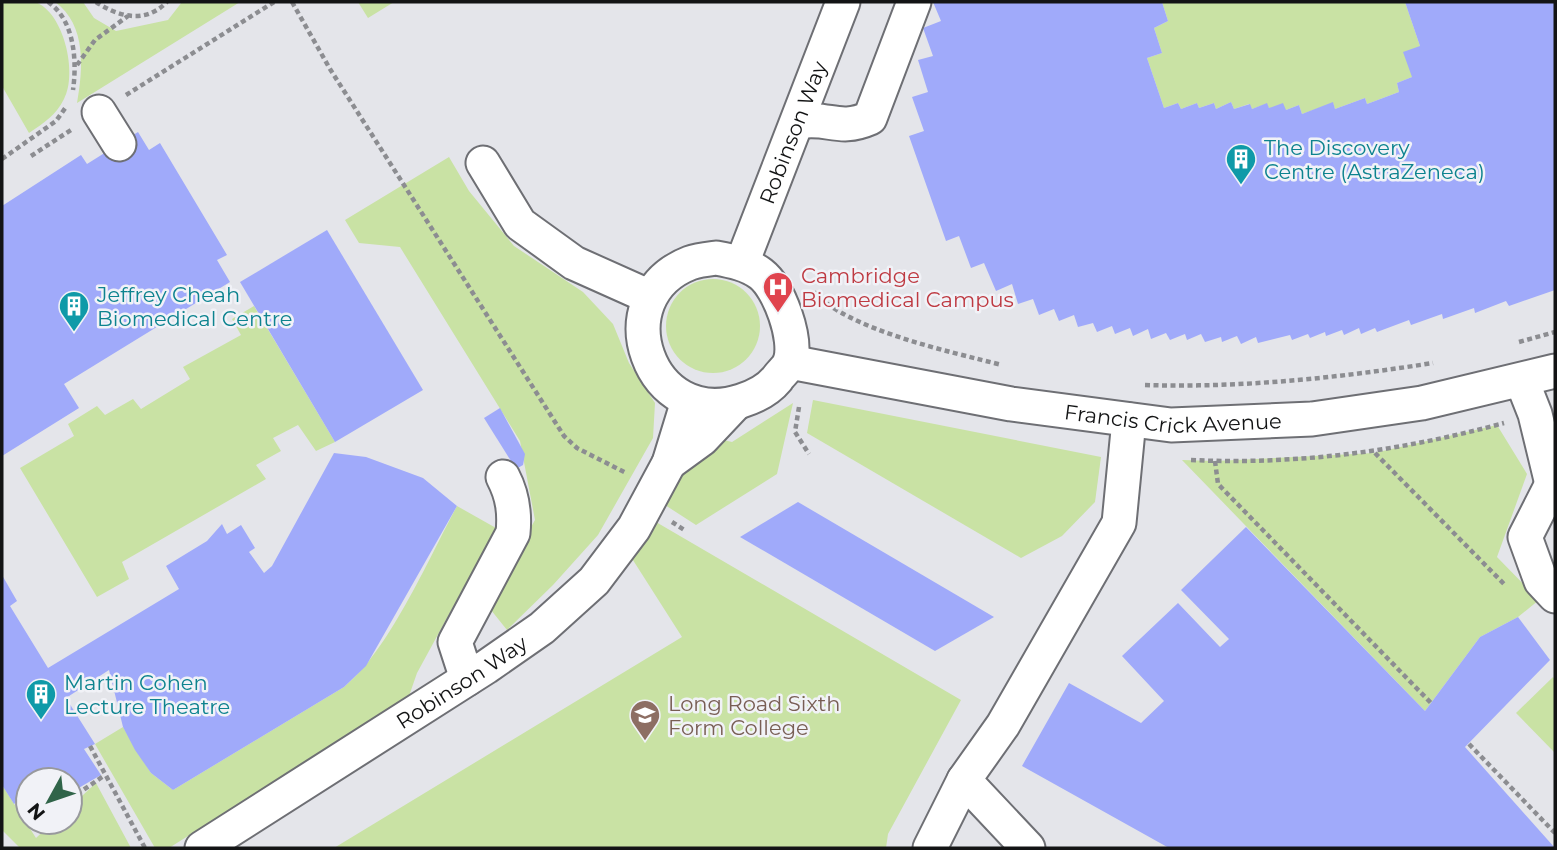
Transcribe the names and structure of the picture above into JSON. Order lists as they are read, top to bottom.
{
  "streets": {
    "street": ["Robinson Way", "Francis Crick Avenue"]
  },
  "crossings": [
    ["Robinson Way", "Francis Crick Avenue"]
  ],
  "places": {
    "building": ["The Discovery Centre (AstraZeneca)", "Jeffrey Cheah Biomedical Centre", "Martin Cohen Lecture Theatre"],
    "hospital": ["Cambridge Biomedical Campus"],
    "school or university": ["Long Road Sixth Form College"]
  },
  "north": "bottom left"
}
